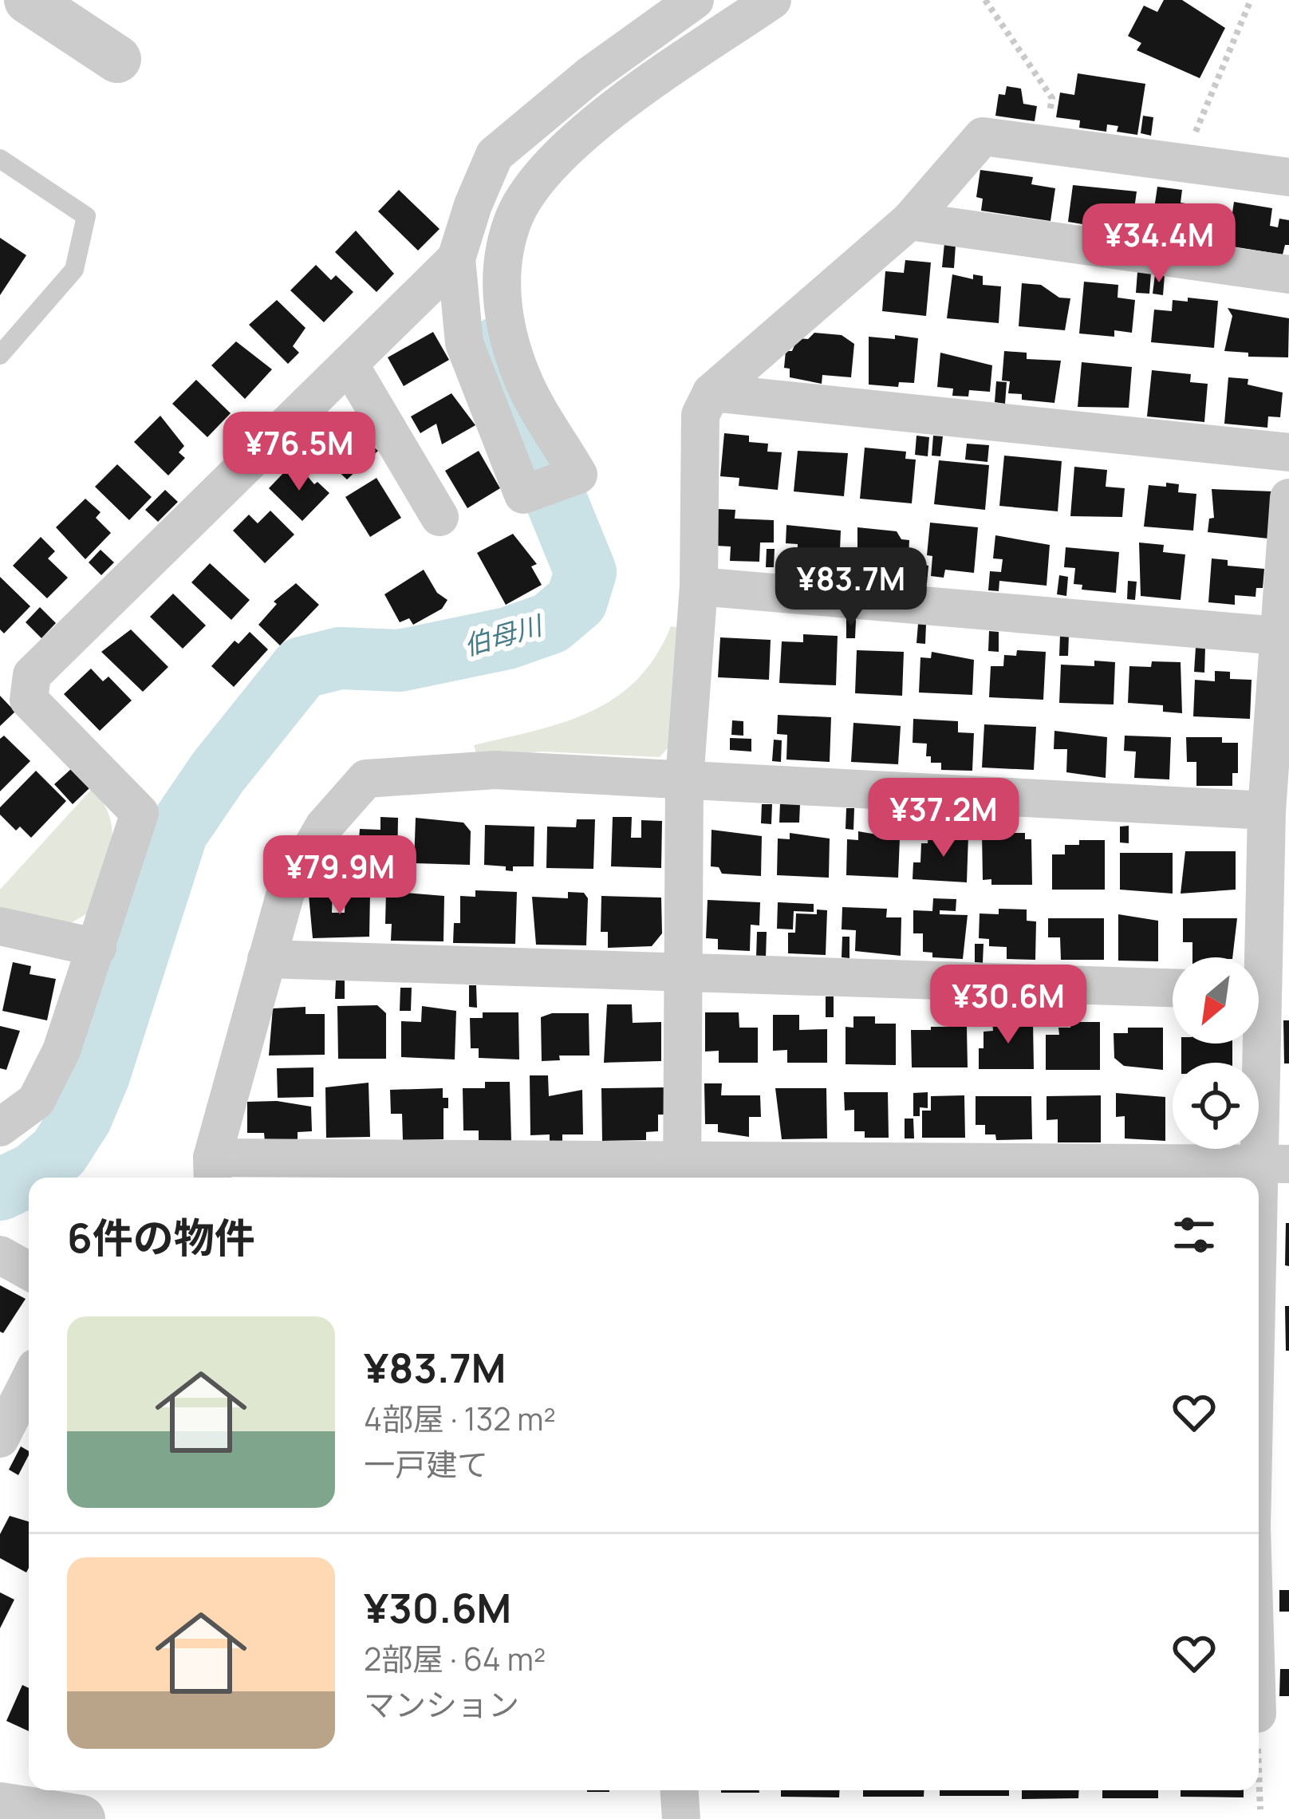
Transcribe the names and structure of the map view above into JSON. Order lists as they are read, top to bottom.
{
  "water": ["伯母川"],
  "north": "bottom left",
  "page": {
    "price": [
      "¥34.4M",
      "¥76.5M",
      "¥83.7M",
      "¥37.2M",
      "¥79.9M",
      "¥30.6M"
    ],
    "heading": "6件の物件",
    "list": [
      {
        "name": "¥83.7M",
        "note": "4部屋 · 132 m² · 一戸建て"
      },
      {
        "name": "¥30.6M",
        "note": "2部屋 · 64 m² · マンション"
      }
    ]
  }
}
